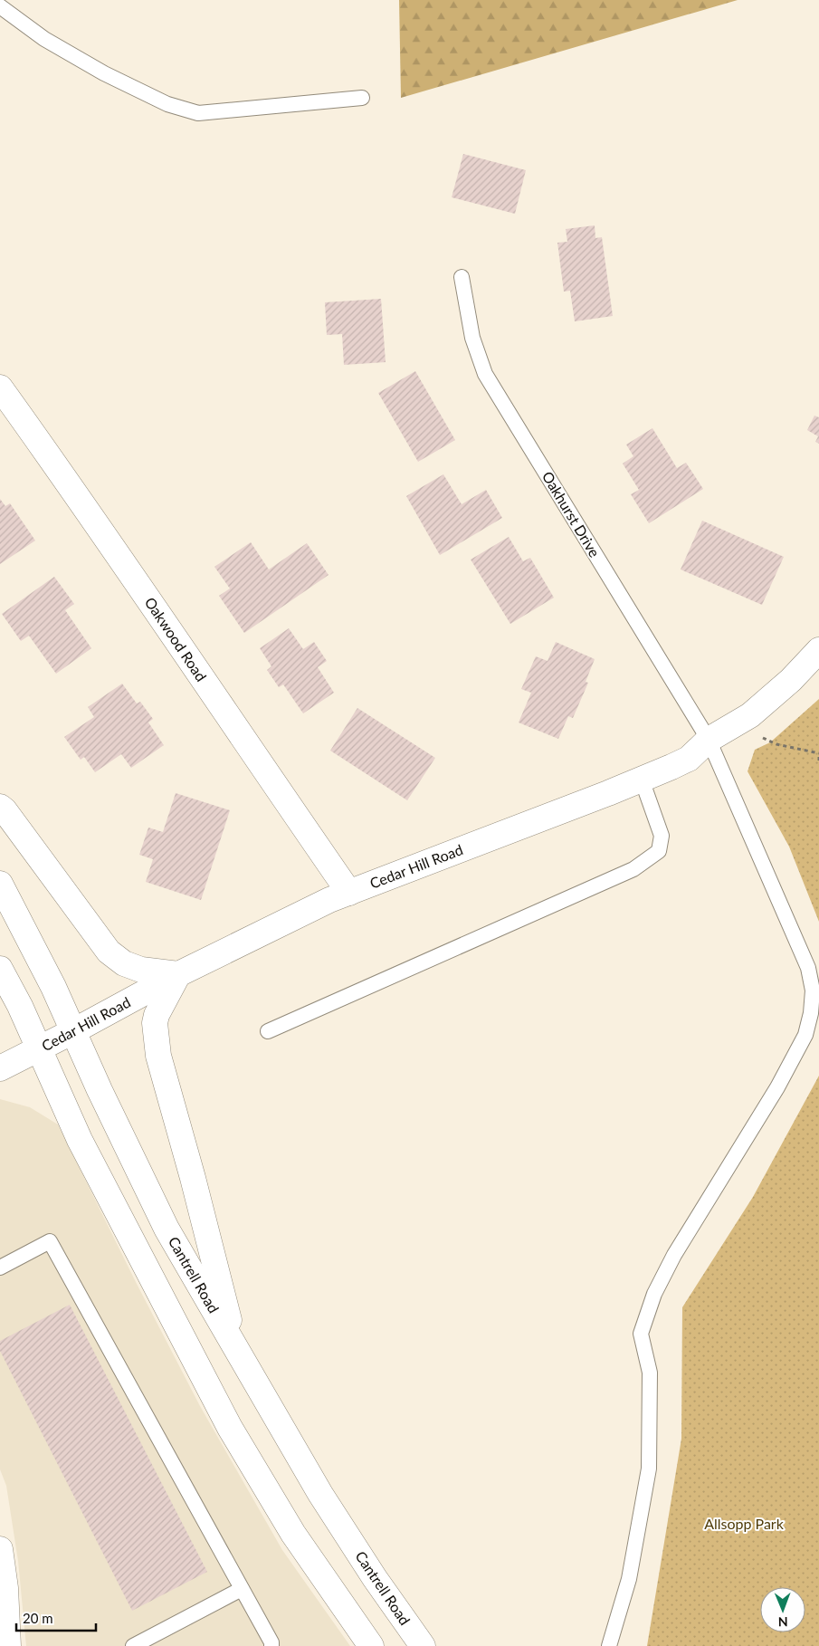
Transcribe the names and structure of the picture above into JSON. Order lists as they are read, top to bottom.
{
  "streets": {
    "main road": ["Oakwood Road", "Cedar Hill Road", "Cantrell Road"],
    "lane": ["Oakhurst Drive"]
  },
  "crossings": [
    ["Oakhurst Drive", "Cedar Hill Road"],
    ["Oakwood Road", "Cedar Hill Road"],
    ["Cedar Hill Road", "Cantrell Road"]
  ],
  "parks": ["Allsopp Park"],
  "scale_bar": "20 m",
  "north": "bottom"
}
